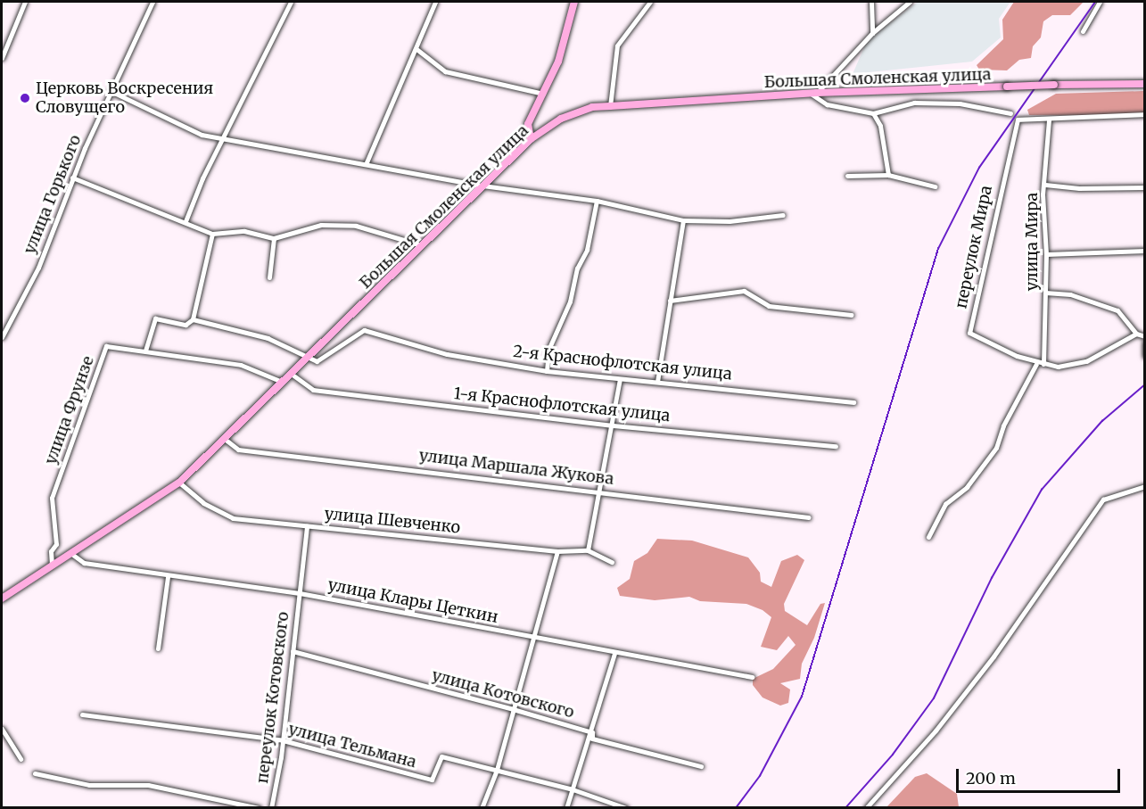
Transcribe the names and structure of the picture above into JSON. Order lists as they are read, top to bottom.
{
  "streets": {
    "main road": ["Большая Смоленская улица"],
    "street": [
      "улица Горького",
      "улица Мира",
      "переулок Мира",
      "2-я Краснофлотская улица",
      "1-я Краснофлотская улица",
      "улица Фрунзе",
      "улица Маршала Жукова",
      "улица Шевченко",
      "улица Клары Цеткин",
      "улица Котовского",
      "переулок Котовского",
      "улица Тельмана"
    ]
  },
  "crossings": [
    ["Большая Смоленская улица", "2-я Краснофлотская улица"],
    ["Большая Смоленская улица", "1-я Краснофлотская улица"],
    ["Большая Смоленская улица", "улица Фрунзе"],
    ["Большая Смоленская улица", "улица Маршала Жукова"],
    ["Большая Смоленская улица", "улица Шевченко"],
    ["Большая Смоленская улица", "улица Клары Цеткин"],
    ["улица Мира", "переулок Мира"],
    ["улица Шевченко", "переулок Котовского"],
    ["улица Клары Цеткин", "переулок Котовского"],
    ["улица Котовского", "переулок Котовского"],
    ["переулок Котовского", "улица Тельмана"]
  ],
  "places": ["Церковь Воскресения Словущего"],
  "scale_bar": "200 m"
}
